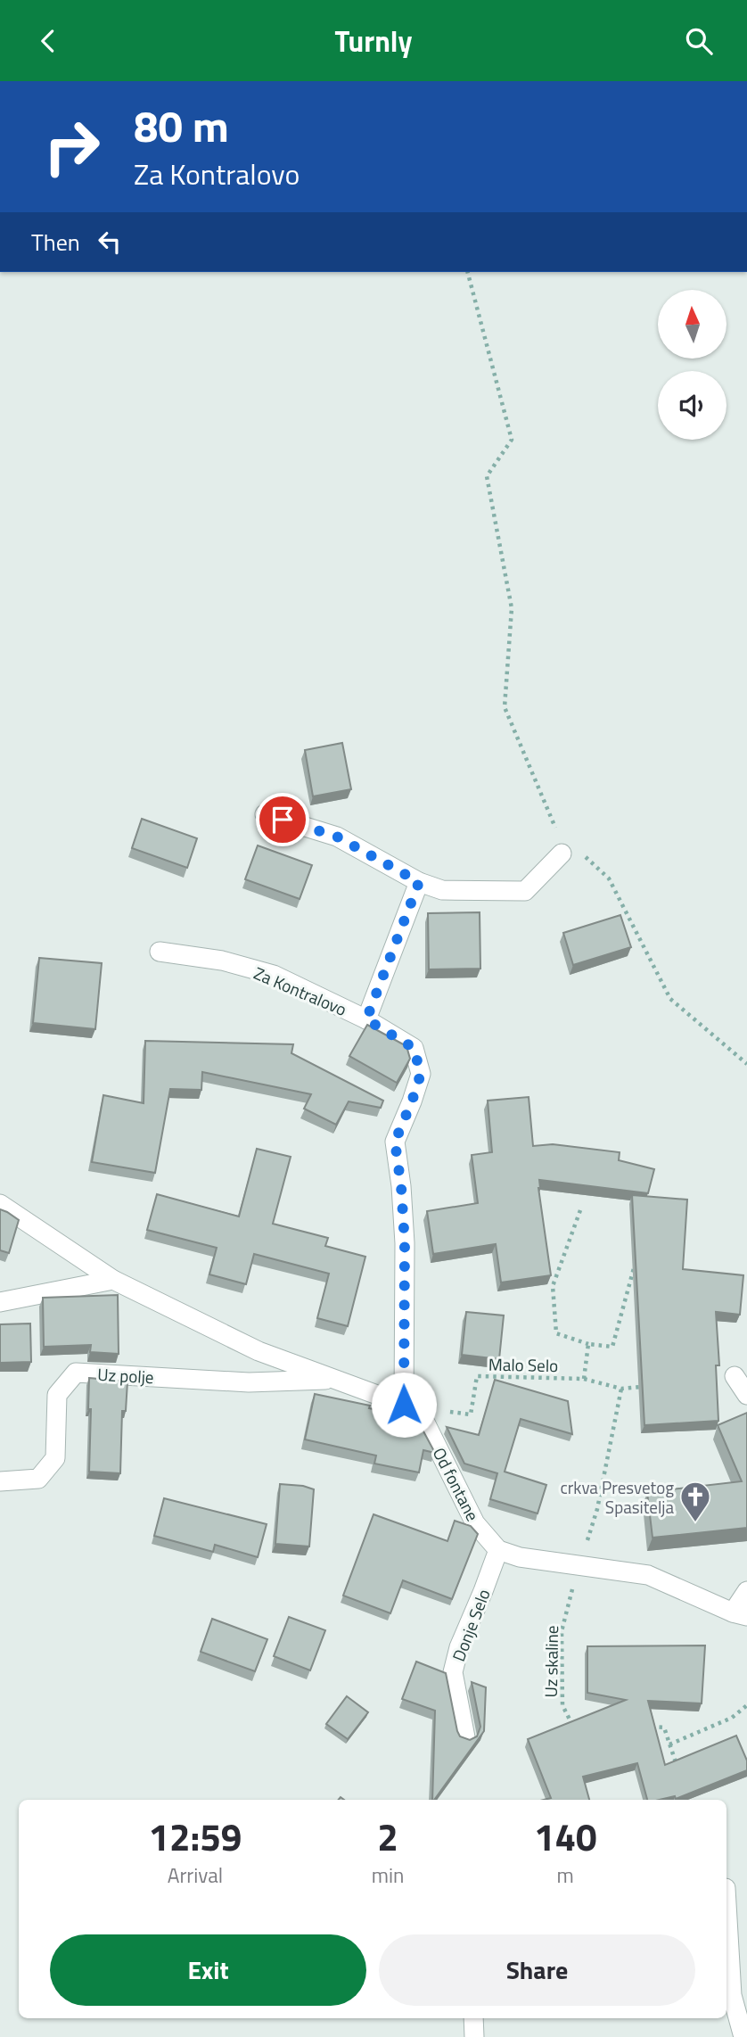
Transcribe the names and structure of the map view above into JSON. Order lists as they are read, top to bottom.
{
  "streets": {
    "street": [
      "Za Kontralovo",
      "Uz polje",
      "Od fontane",
      "Donje Selo"
    ],
    "path": ["Malo Selo", "Uz skaline"]
  },
  "crossings": [
    ["Za Kontralovo", "Od fontane"],
    ["Malo Selo", "Od fontane"],
    ["Uz polje", "Od fontane"],
    ["Od fontane", "Donje Selo"]
  ],
  "places": {
    "church": ["crkva Presvetog Spasitelja"]
  },
  "north": "top",
  "page": {
    "header": "Turnly",
    "turn": ["80 m", "Za Kontralovo"],
    "then": "Then",
    "eta": [
      "12:59",
      "Arrival",
      "2",
      "min",
      "140",
      "m"
    ],
    "buttons": ["Exit", "Share"]
  }
}
